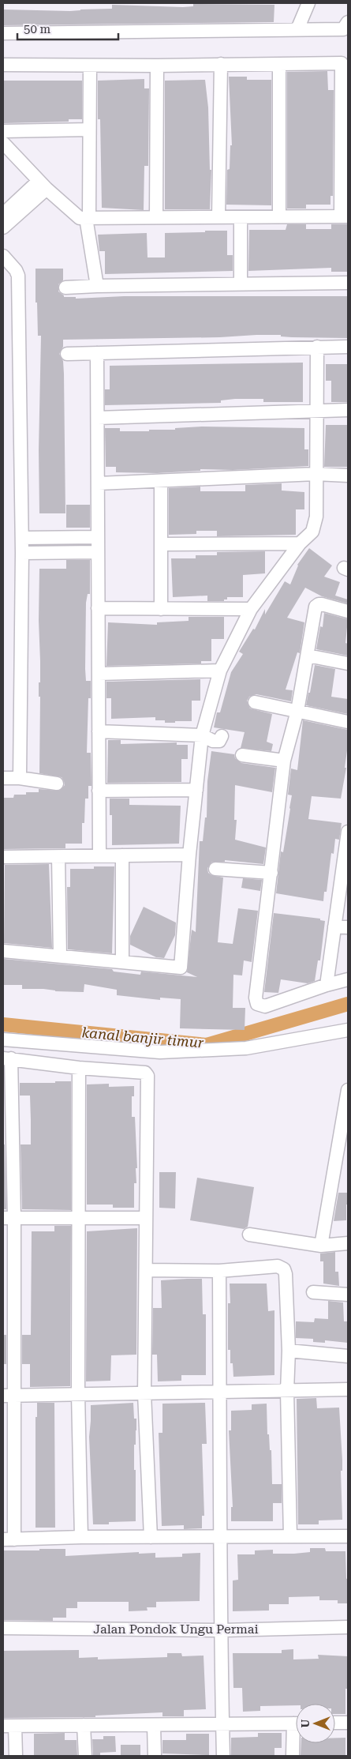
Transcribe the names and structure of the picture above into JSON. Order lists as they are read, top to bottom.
{
  "streets": {
    "street": ["Jalan Pondok Ungu Permai"]
  },
  "water": ["kanal banjir timur"],
  "scale_bar": "50 m",
  "north": "left"
}
